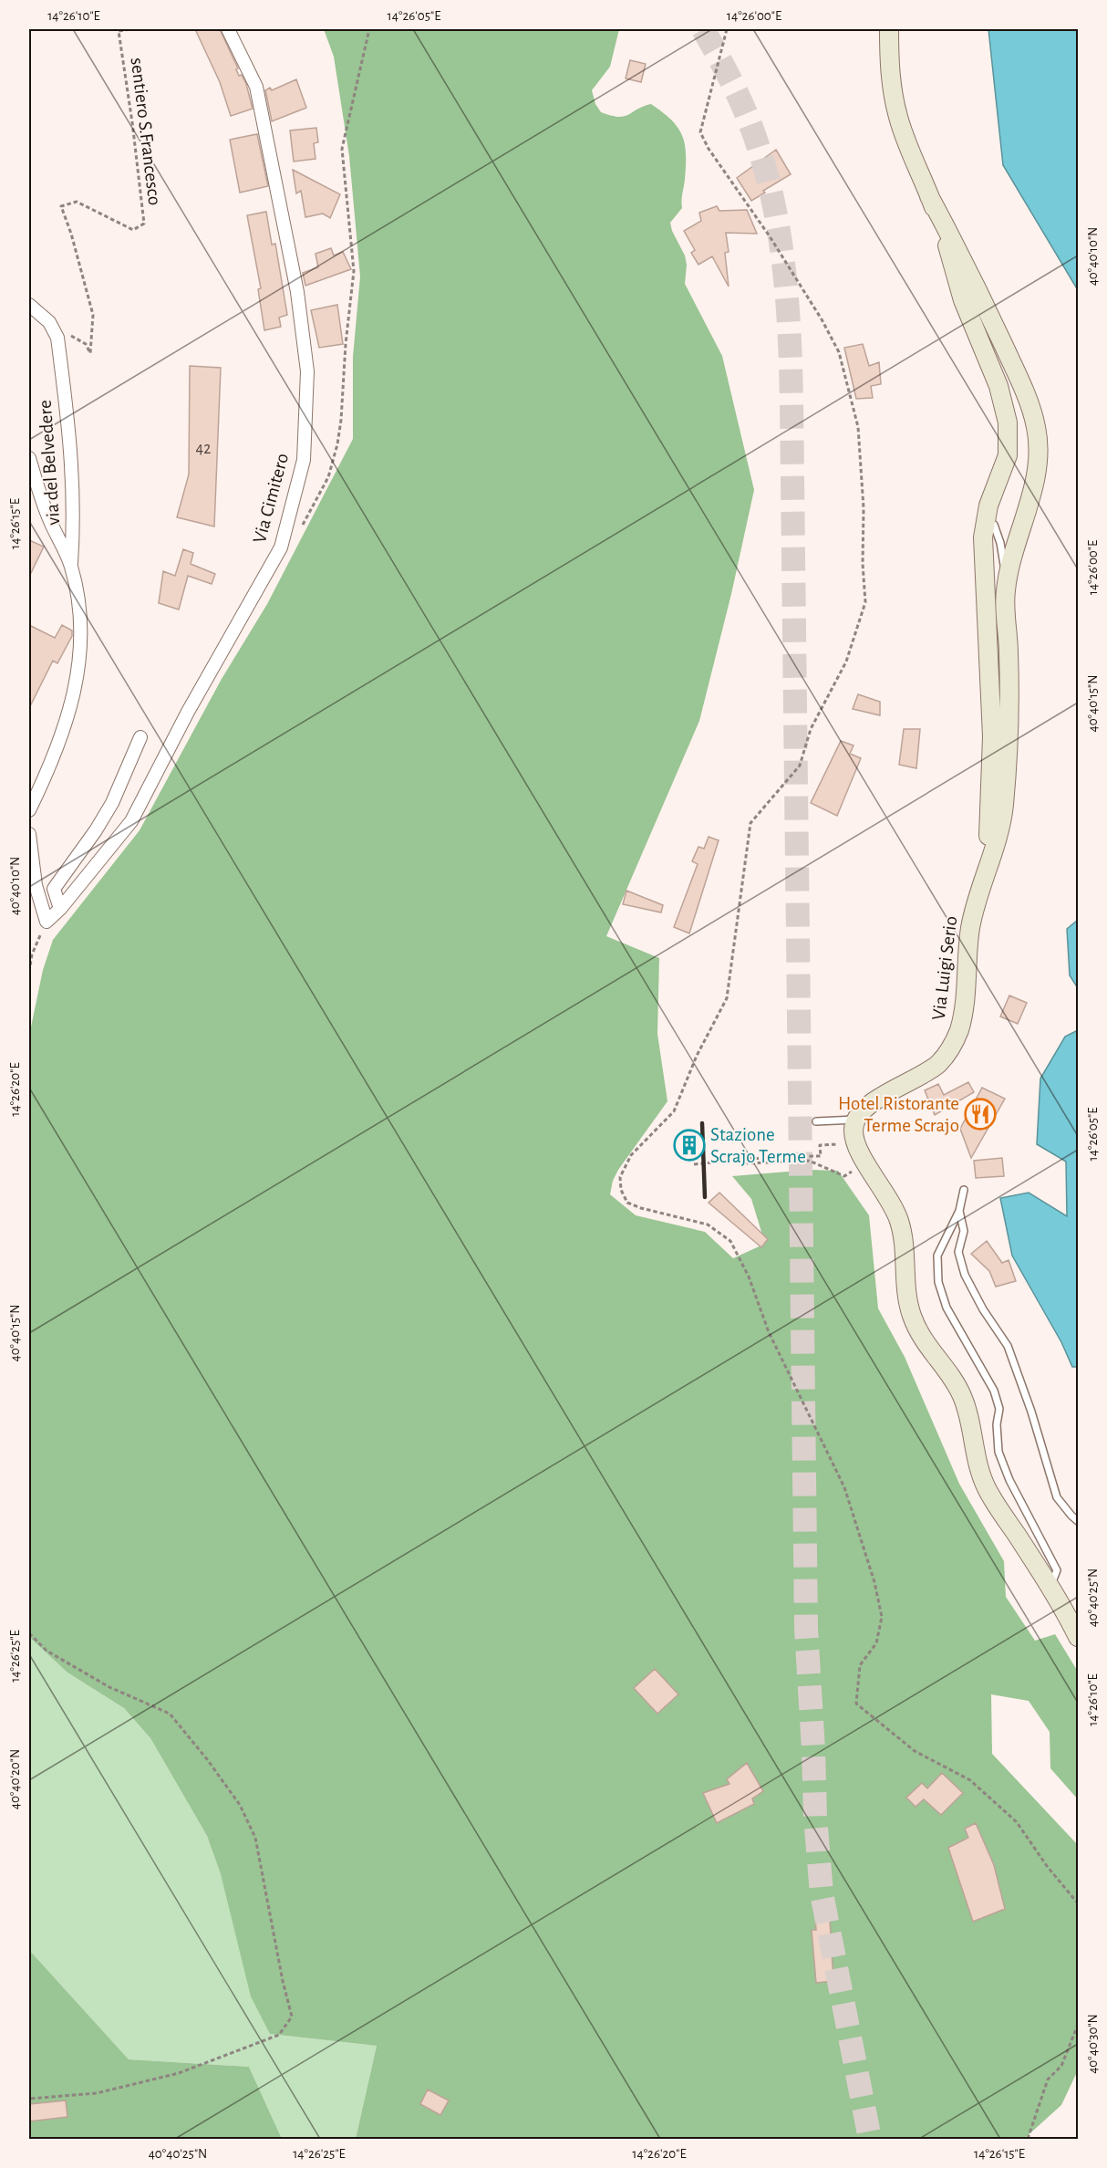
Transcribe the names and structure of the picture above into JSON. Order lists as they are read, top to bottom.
{
  "streets": {
    "main road": ["Via Luigi Serio"],
    "street": ["via del Belvedere", "Via Cimitero"],
    "path": ["sentiero S.Francesco"]
  },
  "crossings": [
    ["sentiero S.Francesco", "via del Belvedere"]
  ],
  "places": {
    "restaurant": ["Hotel Ristorante Terme Scrajo"],
    "building": ["Stazione Scrajo Terme"]
  },
  "house_numbers": ["42"],
  "coordinates": [
    "14°26'10\"E",
    "14°26'05\"E",
    "14°26'00\"E",
    "40°40'10\"N",
    "14°26'15\"E",
    "40°40'15\"N",
    "14°26'20\"E",
    "40°40'25\"N",
    "14°26'25\"E",
    "40°40'20\"N",
    "40°40'30\"N"
  ]
}
